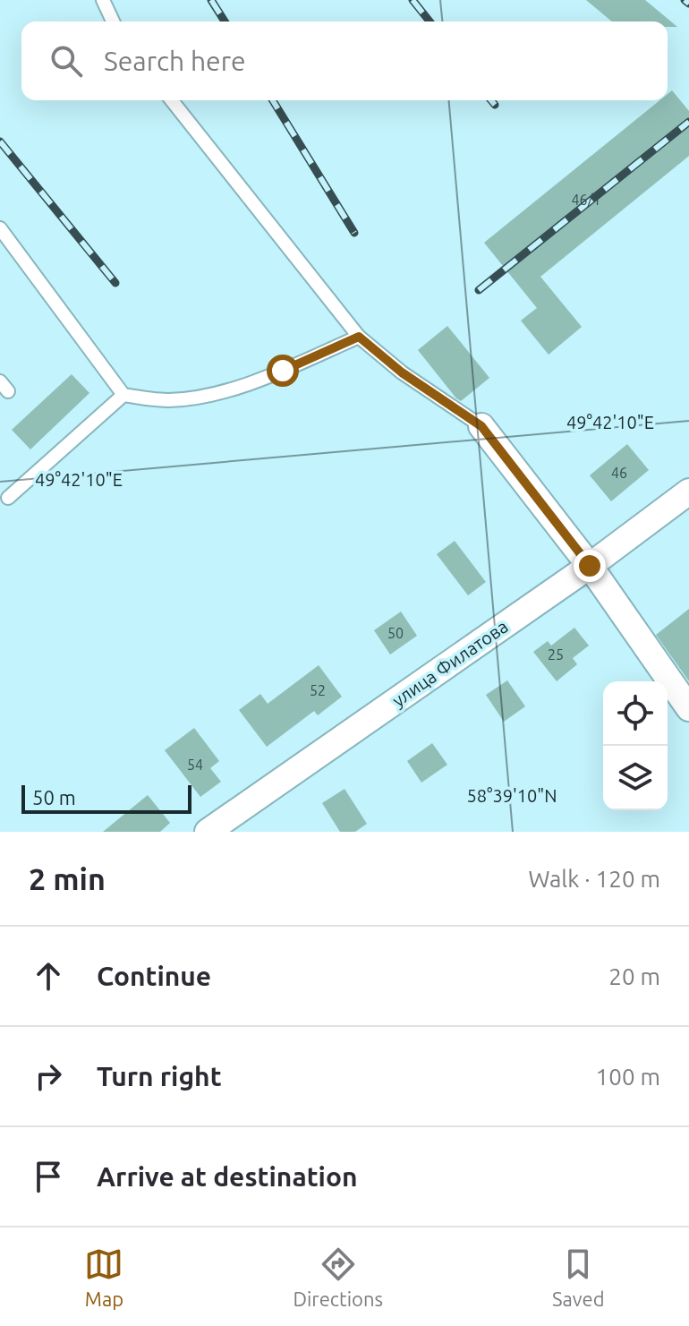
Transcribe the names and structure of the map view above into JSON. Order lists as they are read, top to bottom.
{
  "streets": {
    "street": ["улица Филатова"]
  },
  "house_numbers": [
    "46/1",
    "46",
    "50",
    "25",
    "52",
    "54"
  ],
  "scale_bar": "50 m",
  "page": {
    "search": "Search here",
    "scale": "50 m",
    "heading": ["2 min", "Walk · 120 m"],
    "list": [
      ["Continue", "20 m"],
      ["Turn right", "100 m"],
      "Arrive at destination"
    ],
    "nav": ["Map", "Directions", "Saved"]
  },
  "coordinates": ["49°42'10\"E", "58°39'10\"N"]
}
